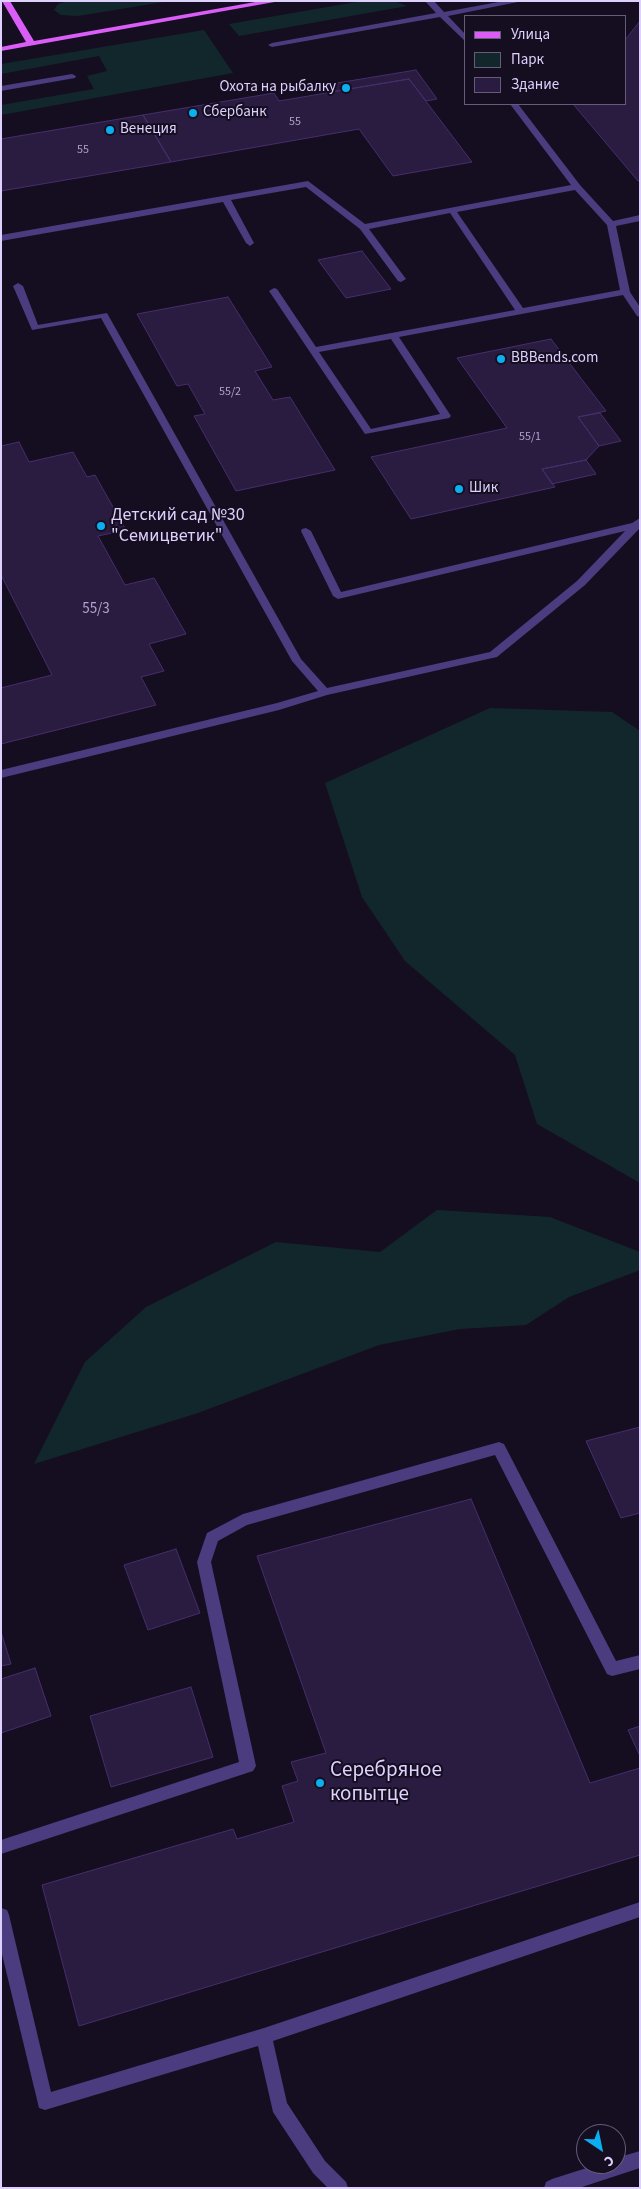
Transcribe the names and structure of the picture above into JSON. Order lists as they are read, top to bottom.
{
  "places": [
    "Охота на рыбалку",
    "Сбербанк",
    "Венеция",
    "BBBends.com",
    "Шик",
    "Детский сад №30 \"Семицветик\"",
    "Серебряное копытце"
  ],
  "house_numbers": [
    "55",
    "55",
    "55/2",
    "55/1",
    "55/3"
  ],
  "legend": ["Улица", "Парк", "Здание"],
  "north": "bottom right"
}
